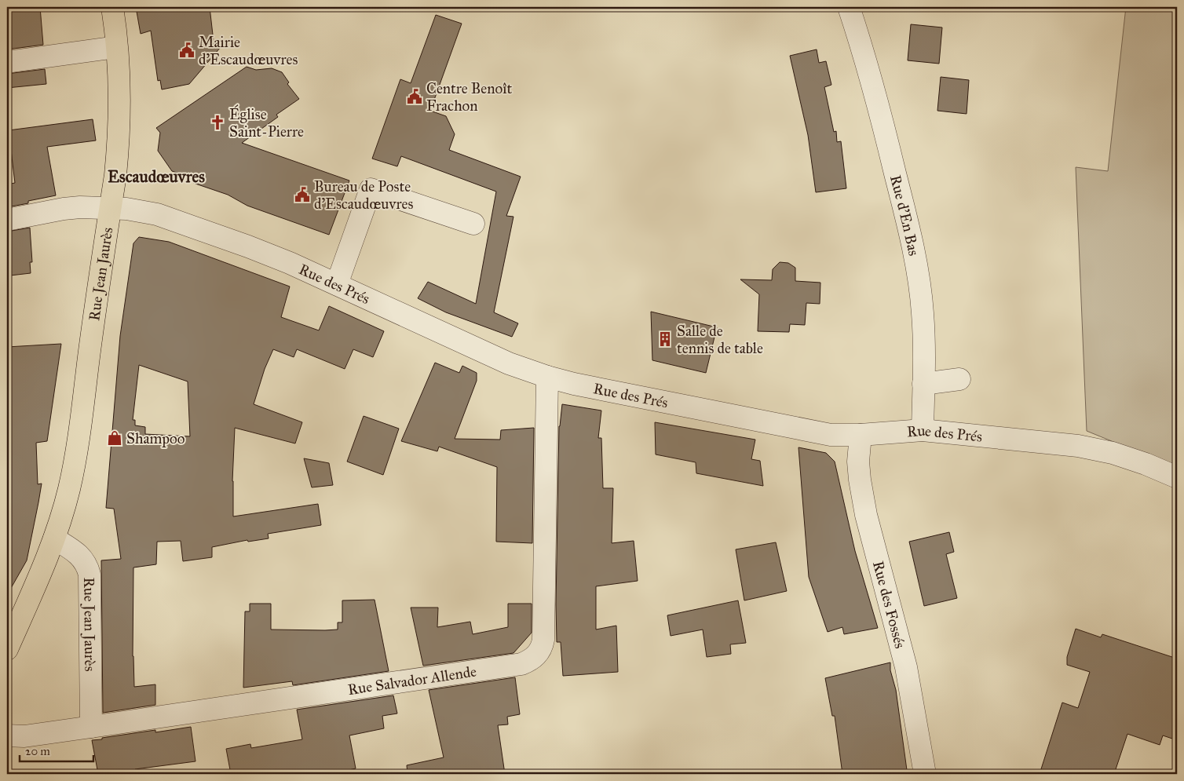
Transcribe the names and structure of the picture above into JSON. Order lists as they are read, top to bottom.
{
  "streets": {
    "main road": ["Rue Jean Jaurès"],
    "street": [
      "Rue d'En Bas",
      "Rue des Prés",
      "Rue des Fossés",
      "Rue Salvador Allende"
    ]
  },
  "crossings": [
    ["Rue d'En Bas", "Rue des Prés"],
    ["Rue Jean Jaurès", "Rue des Prés"],
    ["Rue Jean Jaurès", "Rue Salvador Allende"],
    ["Rue des Prés", "Rue des Fossés"],
    ["Rue des Prés", "Rue Salvador Allende"]
  ],
  "districts": ["Escaudœuvres"],
  "places": {
    "public building": ["Mairie d'Escaudœuvres", "Centre Benoît Frachon", "Bureau de Poste d'Escaudœuvres"],
    "church": ["Église Saint-Pierre"],
    "building": ["Salle de tennis de table"],
    "shop": ["Shampoo"]
  },
  "scale_bar": "20 m"
}
